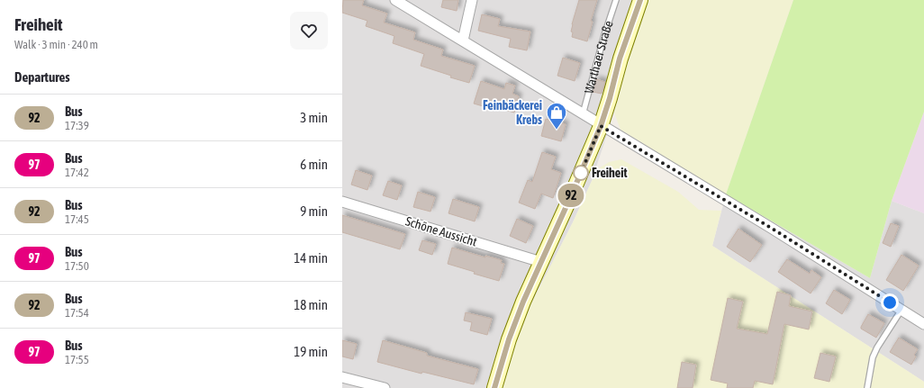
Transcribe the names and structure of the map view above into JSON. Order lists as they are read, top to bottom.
{
  "streets": {
    "street": ["Warthaer Straße", "Schöne Aussicht"]
  },
  "crossings": [
    ["Warthaer Straße", "Schöne Aussicht"]
  ],
  "places": {
    "shop": ["Feinbäckerei Krebs"],
    "other": ["Freiheit"]
  },
  "lines": ["bus line 92"],
  "page": {
    "heading": [
      ["Freiheit", "Walk · 3 min · 240 m"],
      "Departures"
    ],
    "on_map": "92",
    "list": [
      {
        "mark": "92",
        "name": "Bus",
        "note": "17:39",
        "value": "3 min"
      },
      {
        "mark": "97",
        "name": "Bus",
        "note": "17:42",
        "value": "6 min"
      },
      {
        "mark": "92",
        "name": "Bus",
        "note": "17:45",
        "value": "9 min"
      },
      {
        "mark": "97",
        "name": "Bus",
        "note": "17:50",
        "value": "14 min"
      },
      {
        "mark": "92",
        "name": "Bus",
        "note": "17:54",
        "value": "18 min"
      },
      {
        "mark": "97",
        "name": "Bus",
        "note": "17:55",
        "value": "19 min"
      }
    ]
  }
}
